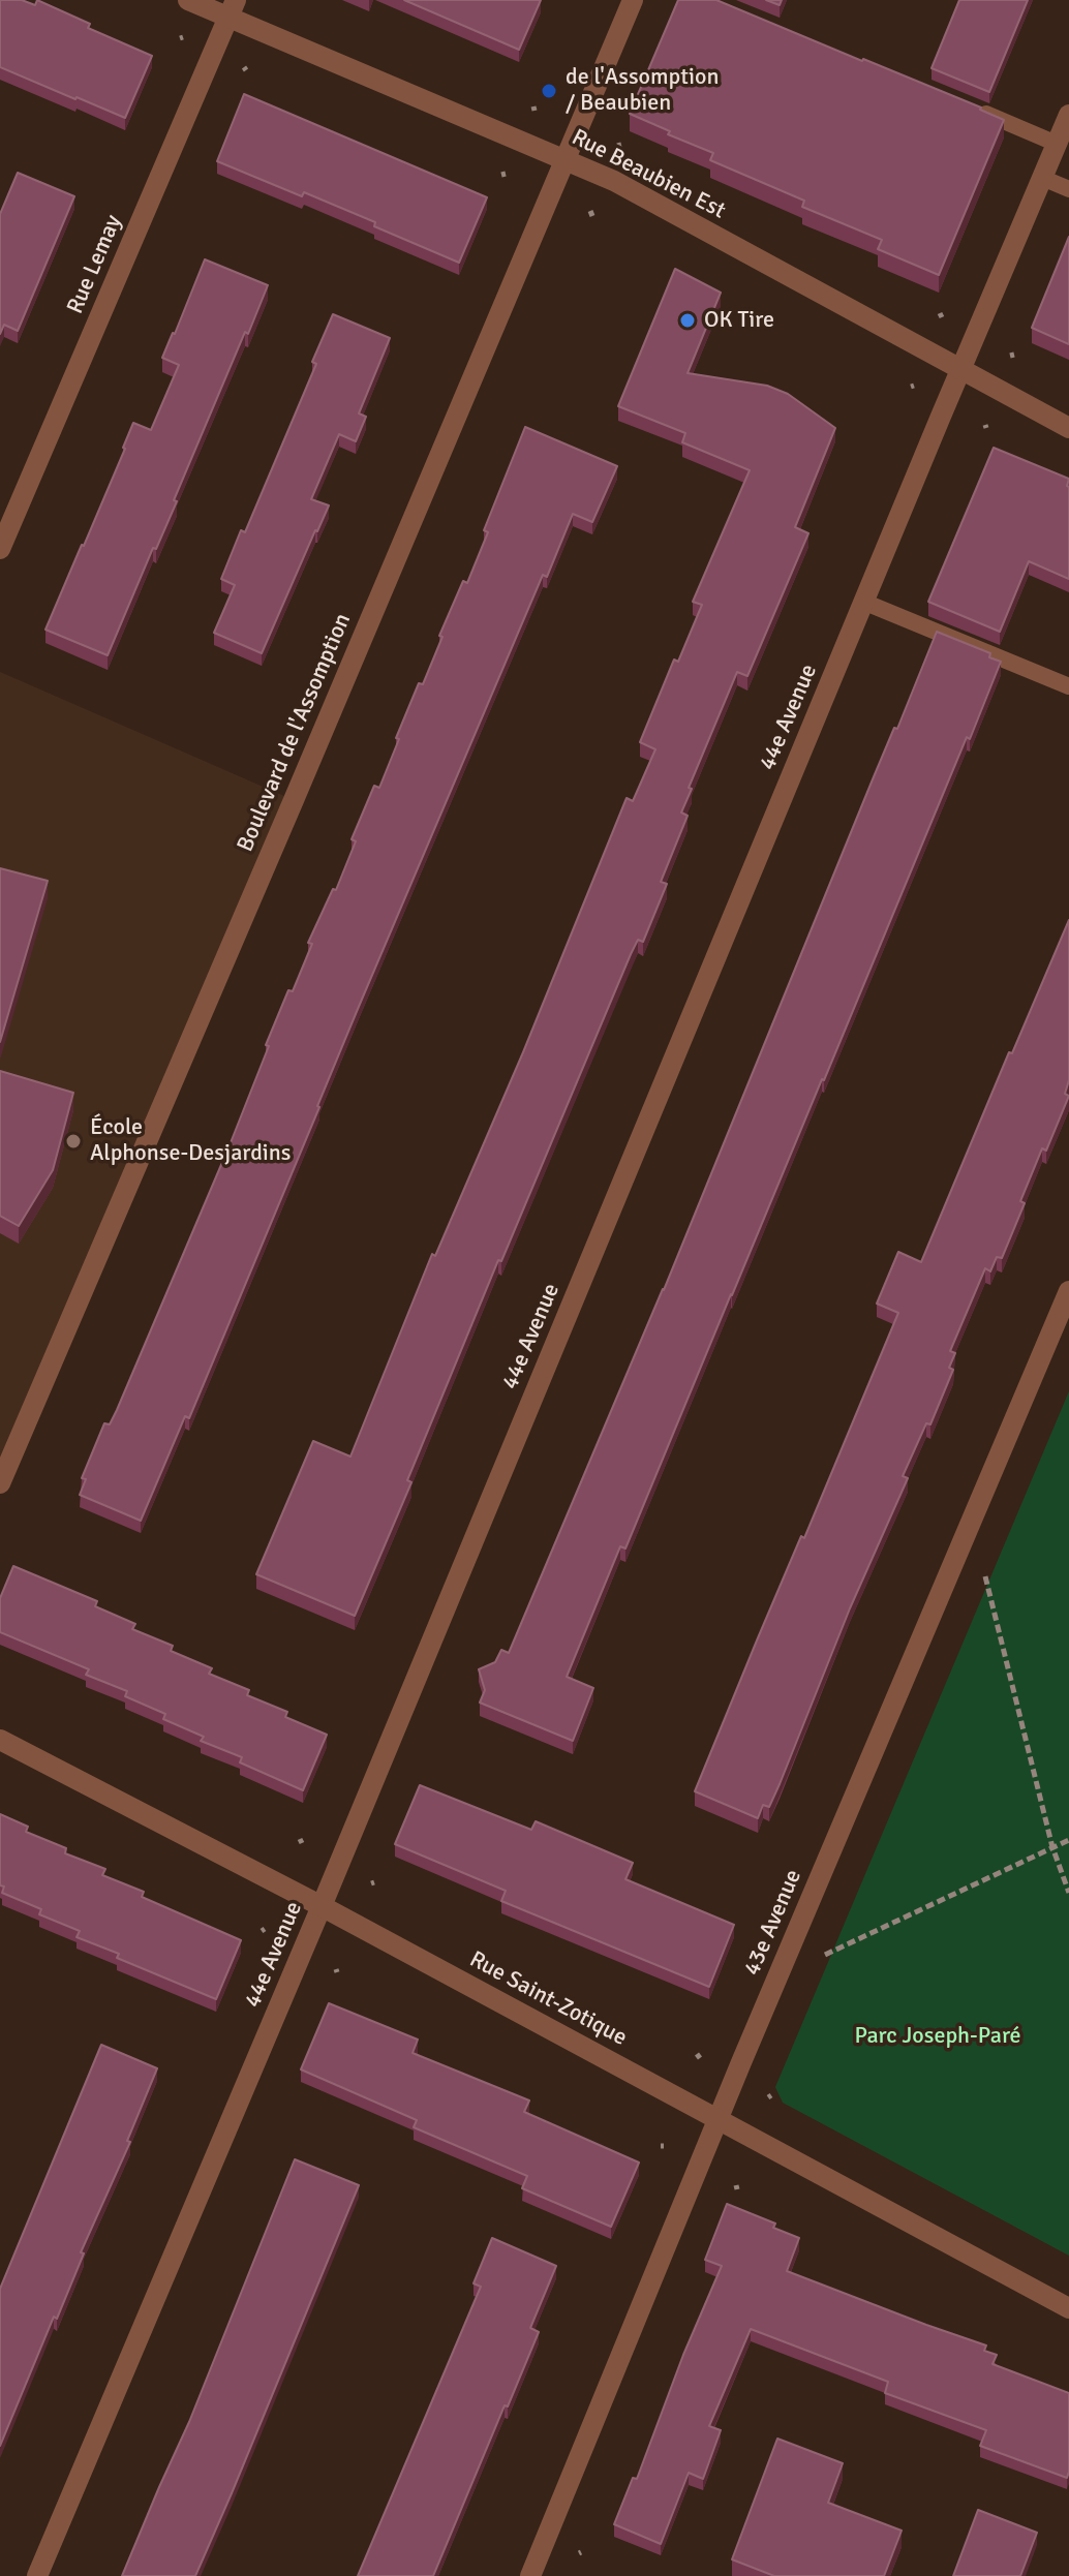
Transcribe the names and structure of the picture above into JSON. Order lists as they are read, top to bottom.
{
  "streets": {
    "street": [
      "Rue Beaubien Est",
      "Rue Lemay",
      "44e Avenue",
      "Boulevard de l'Assomption",
      "43e Avenue",
      "Rue Saint-Zotique"
    ]
  },
  "crossings": [
    ["Rue Beaubien Est", "Rue Lemay"],
    ["Rue Beaubien Est", "44e Avenue"],
    ["Rue Beaubien Est", "Boulevard de l'Assomption"],
    ["44e Avenue", "Rue Saint-Zotique"],
    ["43e Avenue", "Rue Saint-Zotique"]
  ],
  "parks": ["Parc Joseph-Paré"],
  "places": ["de l'Assomption / Beaubien", "OK Tire", "École Alphonse-Desjardins"]
}
